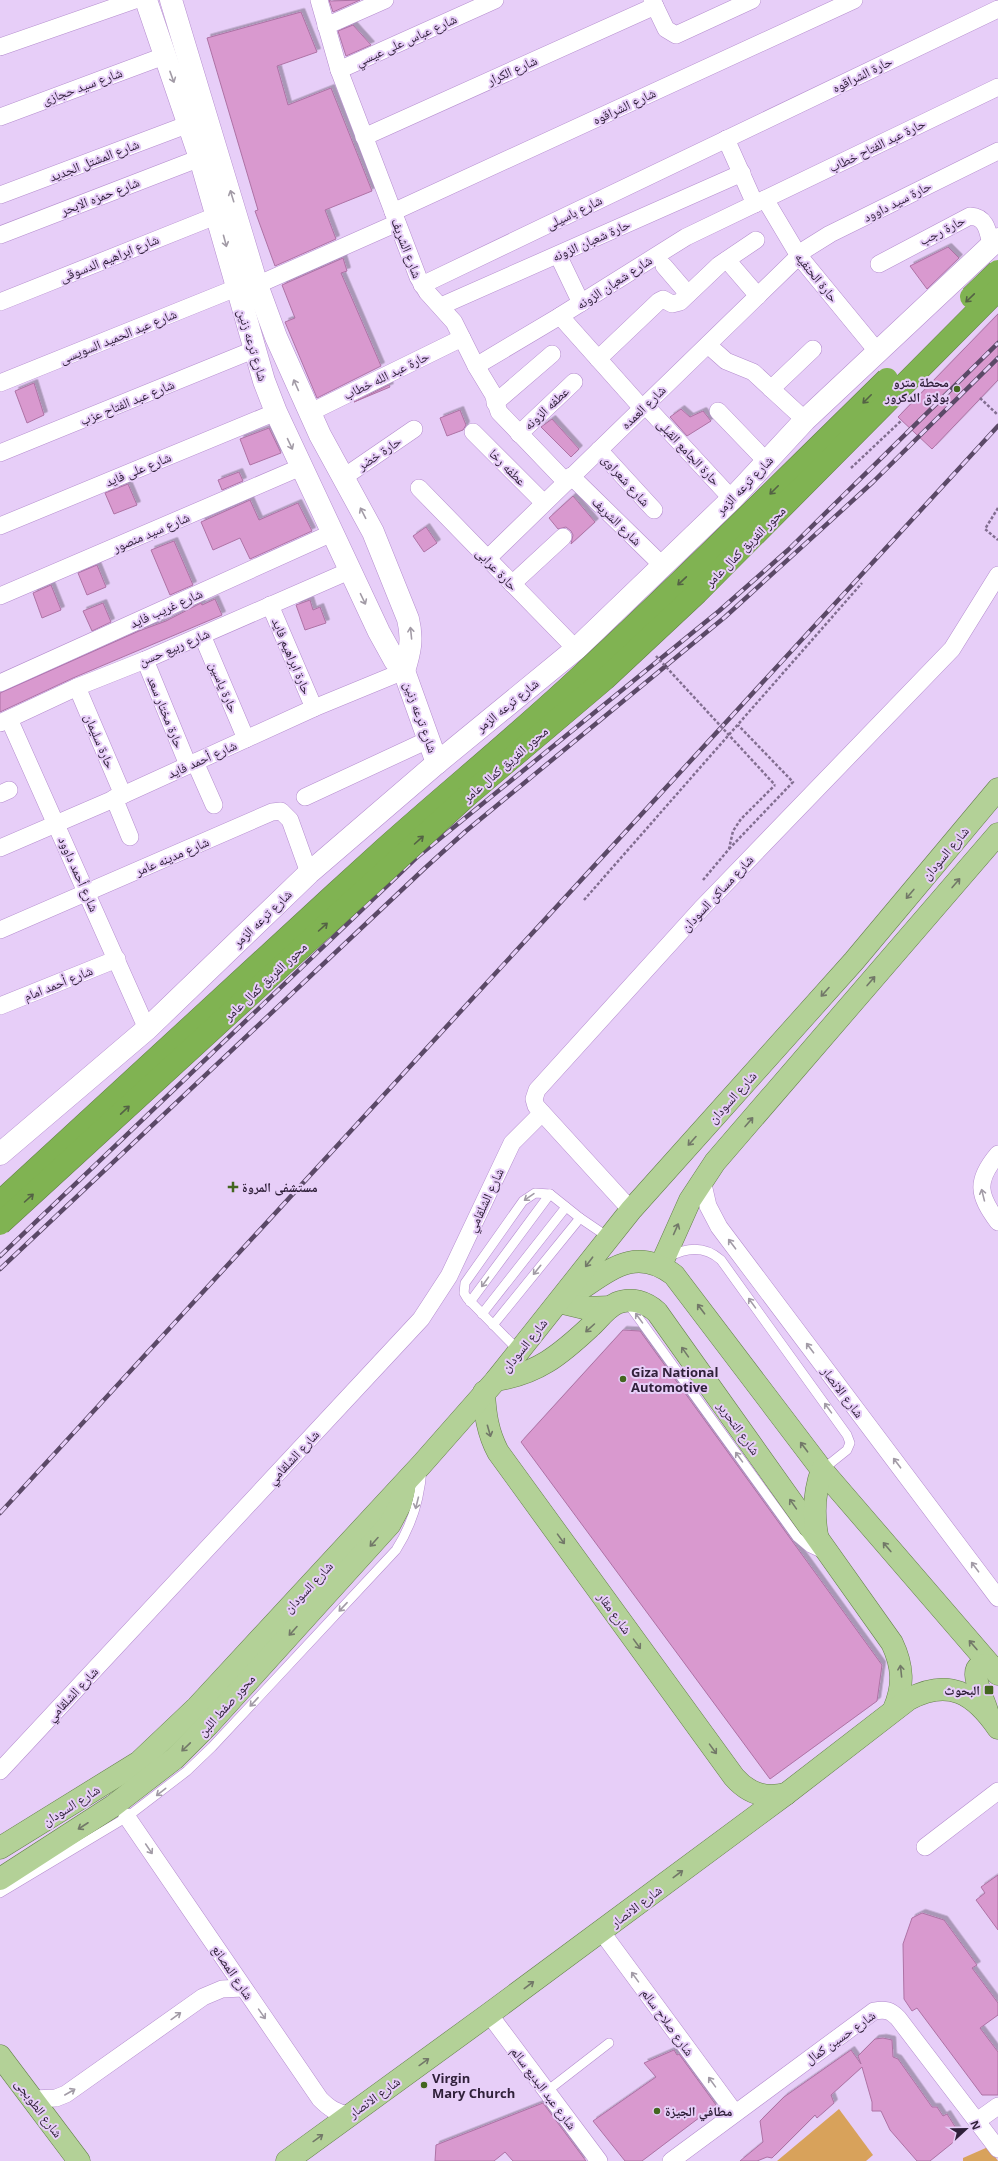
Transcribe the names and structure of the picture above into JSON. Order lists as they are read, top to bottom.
{
  "streets": {
    "highway": ["محور الفريق كمال عامر"],
    "main road": [
      "شارع السودان",
      "شارع الانصار",
      "شارع التحرير",
      "شارع مقار",
      "محور صفط اللبن",
      "شارع الطوبجى"
    ],
    "street": [
      "شارع عباس على عيسي",
      "شارع الكرار",
      "حارة الشراقوه",
      "شارع سيد حجازى",
      "شارع الشراقوه",
      "حارة عبد الفتاح خطاب",
      "شارع المشتل الجديد",
      "شارع حمزه الابحر",
      "حارة سيد داوود",
      "شارع باسيلى",
      "حارة رجب",
      "حارة شعبان الزونه",
      "شارع الشريف",
      "شارع ابراهيم الدسوقى",
      "حارة الحنفيه",
      "شارع شعبان الزونه",
      "شارع عبد الحميد السويسى",
      "شارع ترعه زنين",
      "حارة عبد الله خطاب",
      "شارع عبد الفتاح عزب",
      "شارع العمده",
      "عطفه الزونه",
      "حارة الجامع القبلى",
      "حارة خضر",
      "عطفه رخا",
      "شارع على فايد",
      "شارع شعراوى",
      "شارع ترعه الزمر",
      "شارع سيد منصور",
      "حارة عرابى",
      "شارع غريب فايد",
      "شارع ربيع حسن",
      "حارة ابراهيم فايد",
      "حارة ياسين",
      "حارة مختار سعد",
      "حارة سليمان",
      "شارع أحمد فايد",
      "شارع مدينه عامر",
      "شارع أحمد داوود",
      "شارع مساكن السودان",
      "شارع أحمد امام",
      "شارع الشلقامي",
      "شارع المصانع",
      "شارع صلاح سالم",
      "شارع حسين كمال",
      "شارع عبد البديع سالم"
    ]
  },
  "crossings": [
    ["شارع عباس على عيسي", "شارع الشريف"],
    ["شارع الكرار", "شارع الشريف"],
    ["حارة الشراقوه", "شارع باسيلى"],
    ["حارة الشراقوه", "حارة الحنفيه"],
    ["شارع سيد حجازى", "شارع ترعه زنين"],
    ["شارع الشراقوه", "شارع الشريف"],
    ["شارع الشراقوه", "شارع ترعه زنين"],
    ["حارة عبد الفتاح خطاب", "حارة الحنفيه"],
    ["حارة عبد الفتاح خطاب", "شارع شعبان الزونه"],
    ["شارع المشتل الجديد", "شارع ترعه زنين"],
    ["شارع حمزه الابحر", "شارع ترعه زنين"],
    ["حارة سيد داوود", "حارة الحنفيه"],
    ["حارة سيد داوود", "شارع العمده"],
    ["شارع باسيلى", "شارع الشريف"],
    ["شارع باسيلى", "حارة الحنفيه"],
    ["حارة رجب", "شارع ترعه الزمر"],
    ["حارة شعبان الزونه", "شارع الشريف"],
    ["حارة شعبان الزونه", "حارة الحنفيه"],
    ["شارع الشريف", "شارع شعبان الزونه"],
    ["شارع الشريف", "حارة عبد الله خطاب"],
    ["شارع الشريف", "شارع العمده"],
    ["شارع الشريف", "عطفه الزونه"],
    ["شارع الشريف", "شارع ترعه الزمر"],
    ["شارع ابراهيم الدسوقى", "شارع ترعه زنين"],
    ["حارة الحنفيه", "شارع شعبان الزونه"],
    ["حارة الحنفيه", "شارع العمده"],
    ["حارة الحنفيه", "شارع ترعه الزمر"],
    ["شارع شعبان الزونه", "حارة الجامع القبلى"],
    ["شارع عبد الحميد السويسى", "شارع ترعه زنين"],
    ["شارع ترعه زنين", "حارة عبد الله خطاب"],
    ["شارع ترعه زنين", "شارع عبد الفتاح عزب"],
    ["شارع ترعه زنين", "حارة خضر"],
    ["شارع ترعه زنين", "شارع على فايد"],
    ["شارع ترعه زنين", "شارع ترعه الزمر"],
    ["شارع ترعه زنين", "شارع سيد منصور"],
    ["شارع ترعه زنين", "شارع غريب فايد"],
    ["شارع ترعه زنين", "شارع ربيع حسن"],
    ["شارع ترعه زنين", "شارع أحمد فايد"],
    ["شارع العمده", "حارة الجامع القبلى"],
    ["شارع العمده", "عطفه رخا"],
    ["شارع العمده", "شارع شعراوى"],
    ["شارع العمده", "حارة عرابى"],
    ["حارة الجامع القبلى", "شارع ترعه الزمر"],
    ["شارع ترعه الزمر", "حارة عرابى"],
    ["شارع ترعه الزمر", "شارع مدينه عامر"],
    ["شارع ترعه الزمر", "شارع أحمد داوود"],
    ["شارع ربيع حسن", "حارة ابراهيم فايد"],
    ["شارع ربيع حسن", "حارة ياسين"],
    ["شارع ربيع حسن", "حارة مختار سعد"],
    ["شارع ربيع حسن", "حارة سليمان"],
    ["شارع ربيع حسن", "شارع أحمد داوود"],
    ["حارة ابراهيم فايد", "شارع أحمد فايد"],
    ["حارة ياسين", "شارع أحمد فايد"],
    ["حارة مختار سعد", "شارع أحمد فايد"],
    ["حارة سليمان", "شارع أحمد فايد"],
    ["شارع أحمد فايد", "شارع أحمد داوود"],
    ["شارع السودان", "شارع مساكن السودان"],
    ["شارع السودان", "شارع التحرير"],
    ["شارع السودان", "شارع مقار"],
    ["شارع السودان", "محور صفط اللبن"],
    ["شارع مدينه عامر", "شارع أحمد داوود"],
    ["شارع أحمد داوود", "شارع أحمد امام"],
    ["شارع مساكن السودان", "شارع الشلقامي"],
    ["شارع الانصار", "شارع التحرير"],
    ["شارع الانصار", "شارع مقار"],
    ["شارع الانصار", "شارع المصانع"],
    ["شارع الانصار", "شارع صلاح سالم"],
    ["شارع الانصار", "شارع عبد البديع سالم"],
    ["شارع صلاح سالم", "شارع حسين كمال"]
  ],
  "one_way": [
    "شارع مقار",
    "محور صفط اللبن",
    "شارع المصانع",
    "شارع صلاح سالم"
  ],
  "places": {
    "other": [
      "محطة مترو بولاق الدكرور",
      "Giza National Automotive",
      "Virgin Mary Church",
      "مطافي الجيزة"
    ],
    "health": ["مستشفى المروة"],
    "transit": ["البحوث"]
  },
  "north": "right"
}
